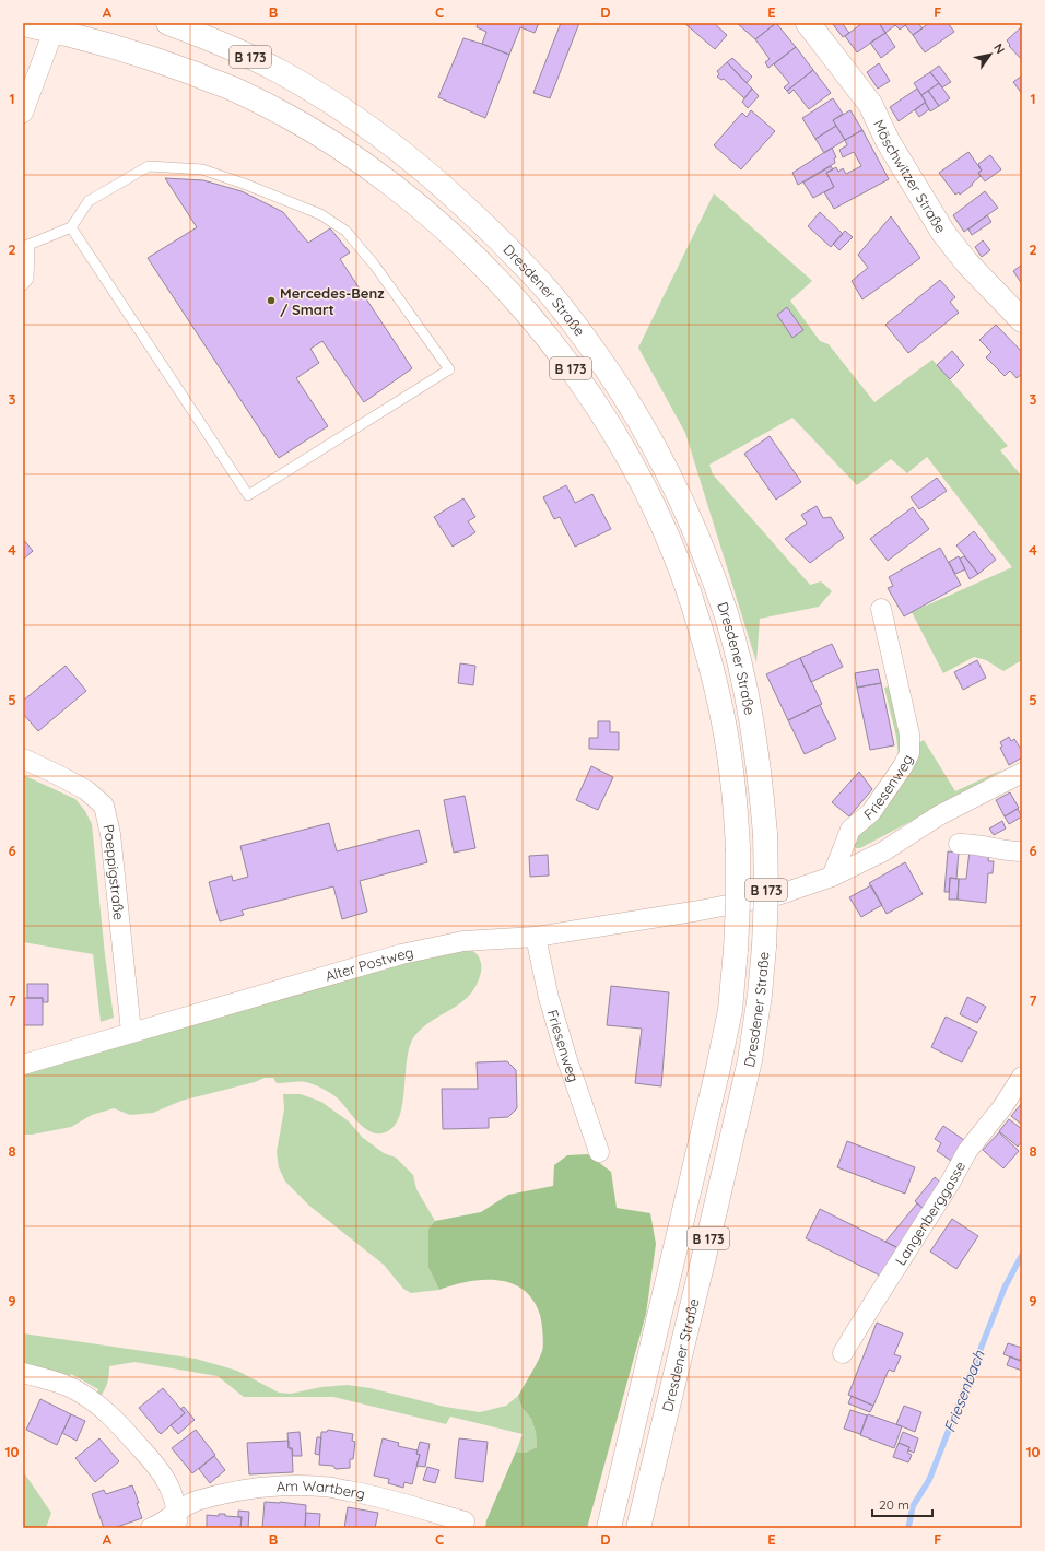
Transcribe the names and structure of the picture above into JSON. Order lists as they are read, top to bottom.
{
  "streets": {
    "main road": ["B 173", "Möschwitzer Straße", "Dresdener Straße"],
    "street": [
      "Friesenweg",
      "Poeppigstraße",
      "Alter Postweg",
      "Langenberggasse",
      "Am Wartberg"
    ]
  },
  "crossings": [
    ["Friesenweg", "Alter Postweg"],
    ["Poeppigstraße", "Alter Postweg"]
  ],
  "water": ["Friesenbach"],
  "places": ["Mercedes-Benz / Smart"],
  "scale_bar": "20 m",
  "north": "top right",
  "grid": {
    "columns": [
      "A",
      "B",
      "C",
      "D",
      "E",
      "F"
    ],
    "rows": [
      "1",
      "2",
      "3",
      "4",
      "5",
      "6",
      "7",
      "8",
      "9",
      "10"
    ]
  }
}
